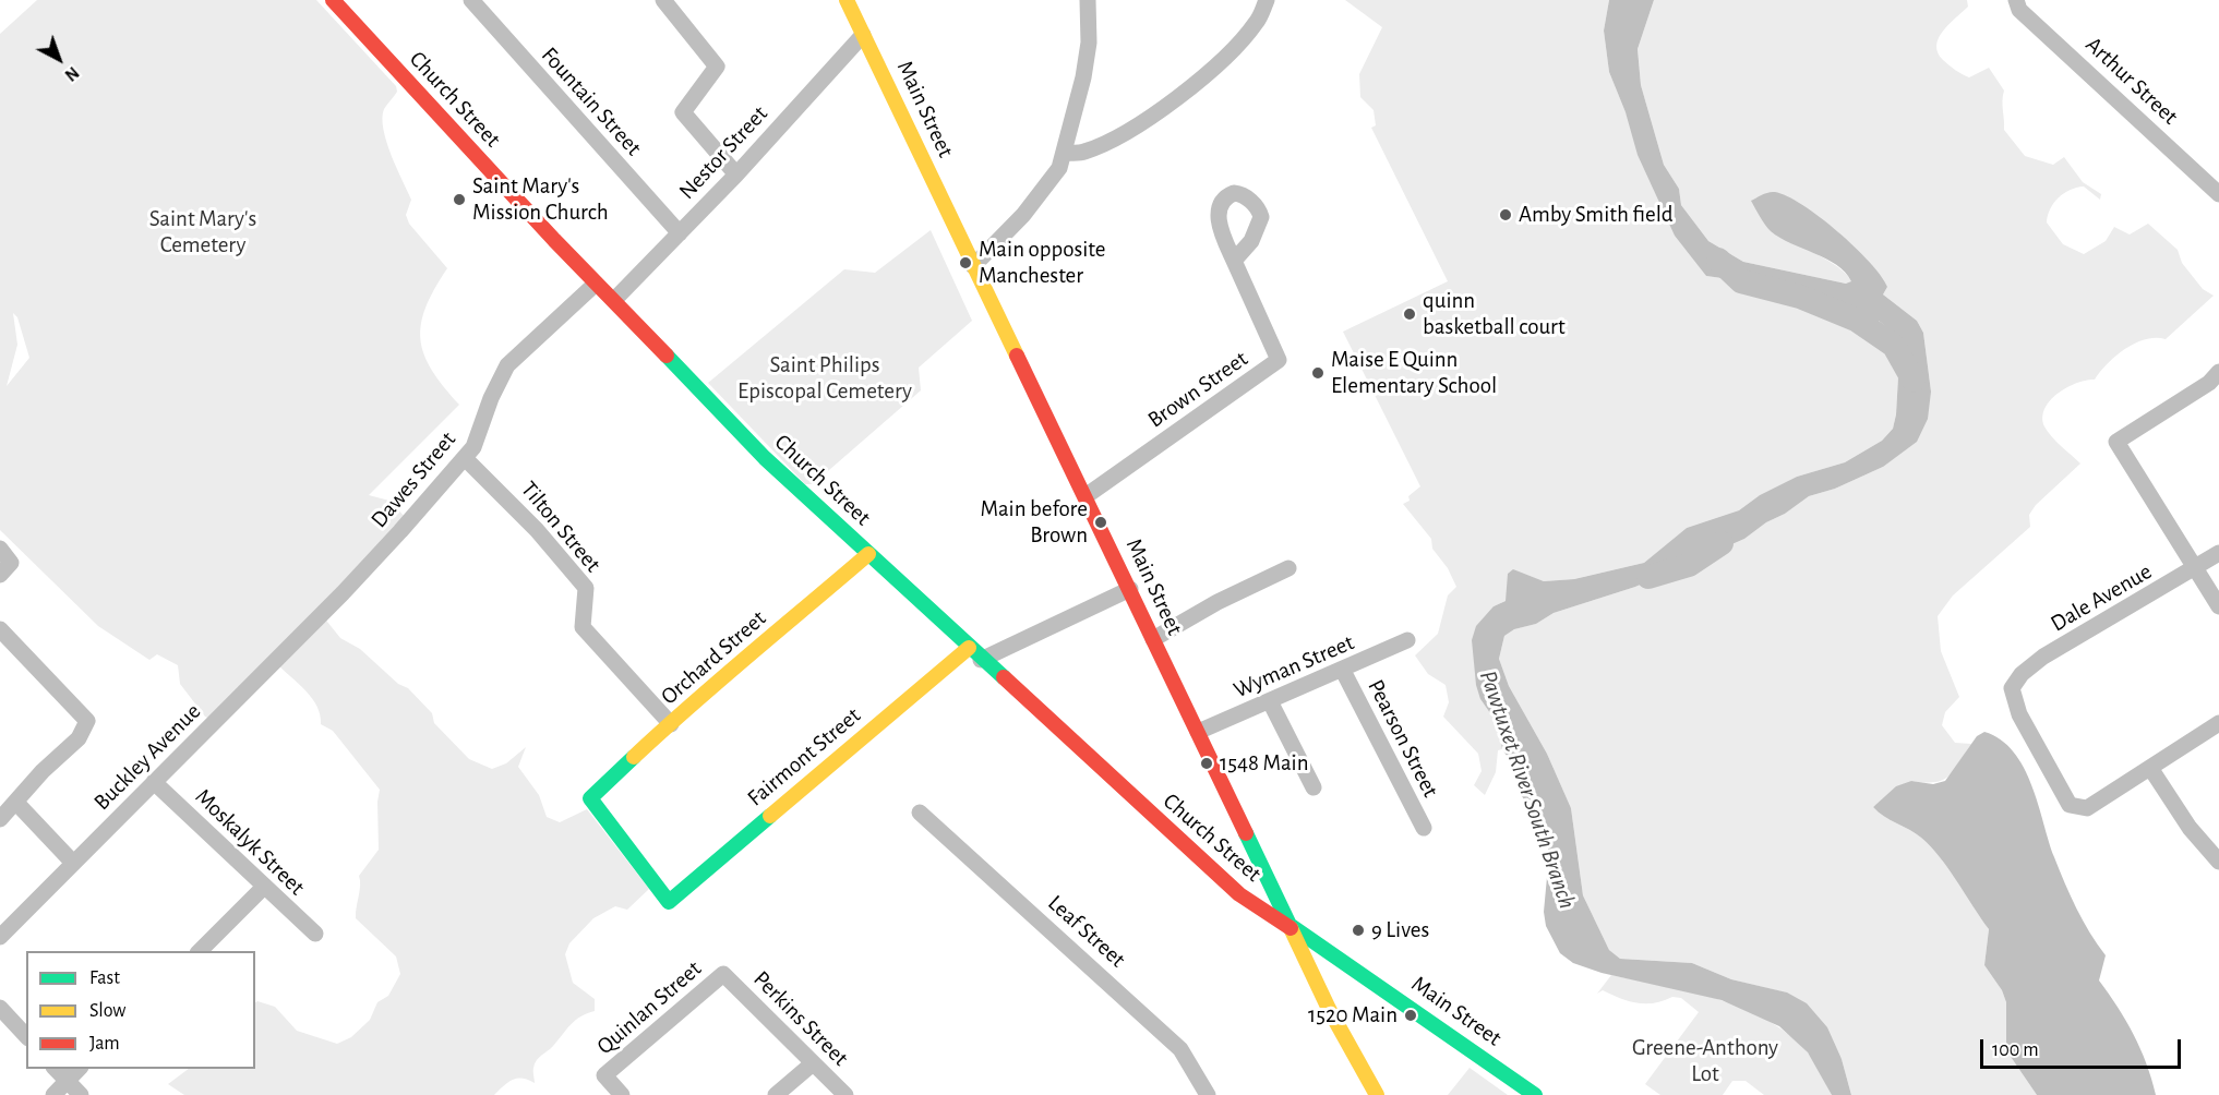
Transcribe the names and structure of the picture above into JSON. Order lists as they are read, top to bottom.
{
  "streets": {
    "street": [
      "Arthur Street",
      "Church Street",
      "Fountain Street",
      "Main Street",
      "Nestor Street",
      "Brown Street",
      "Dawes Street",
      "Tilton Street",
      "Dale Avenue",
      "Orchard Street",
      "Wyman Street",
      "Pearson Street",
      "Buckley Avenue",
      "Fairmont Street",
      "Moskalyk Street",
      "Leaf Street",
      "Quinlan Street",
      "Perkins Street"
    ]
  },
  "crossings": [
    ["Church Street", "Main Street"],
    ["Church Street", "Nestor Street"],
    ["Church Street", "Dawes Street"],
    ["Church Street", "Orchard Street"],
    ["Church Street", "Fairmont Street"],
    ["Fountain Street", "Nestor Street"],
    ["Main Street", "Nestor Street"],
    ["Main Street", "Brown Street"],
    ["Main Street", "Wyman Street"],
    ["Dawes Street", "Tilton Street"],
    ["Dawes Street", "Buckley Avenue"],
    ["Tilton Street", "Orchard Street"],
    ["Orchard Street", "Fairmont Street"],
    ["Wyman Street", "Pearson Street"],
    ["Buckley Avenue", "Moskalyk Street"],
    ["Quinlan Street", "Perkins Street"]
  ],
  "water": ["Pawtuxet River South Branch"],
  "parks": ["Saint Mary's Cemetery", "Saint Philips Episcopal Cemetery", "Greene-Anthony Lot"],
  "places": [
    "Saint Mary's Mission Church",
    "Amby Smith field",
    "Main opposite Manchester",
    "quinn basketball court",
    "Maise E Quinn Elementary School",
    "Main before Brown",
    "1548 Main",
    "9 Lives",
    "1520 Main"
  ],
  "legend": ["Fast", "Slow", "Jam"],
  "scale_bar": "100 m",
  "north": "bottom right"
}
